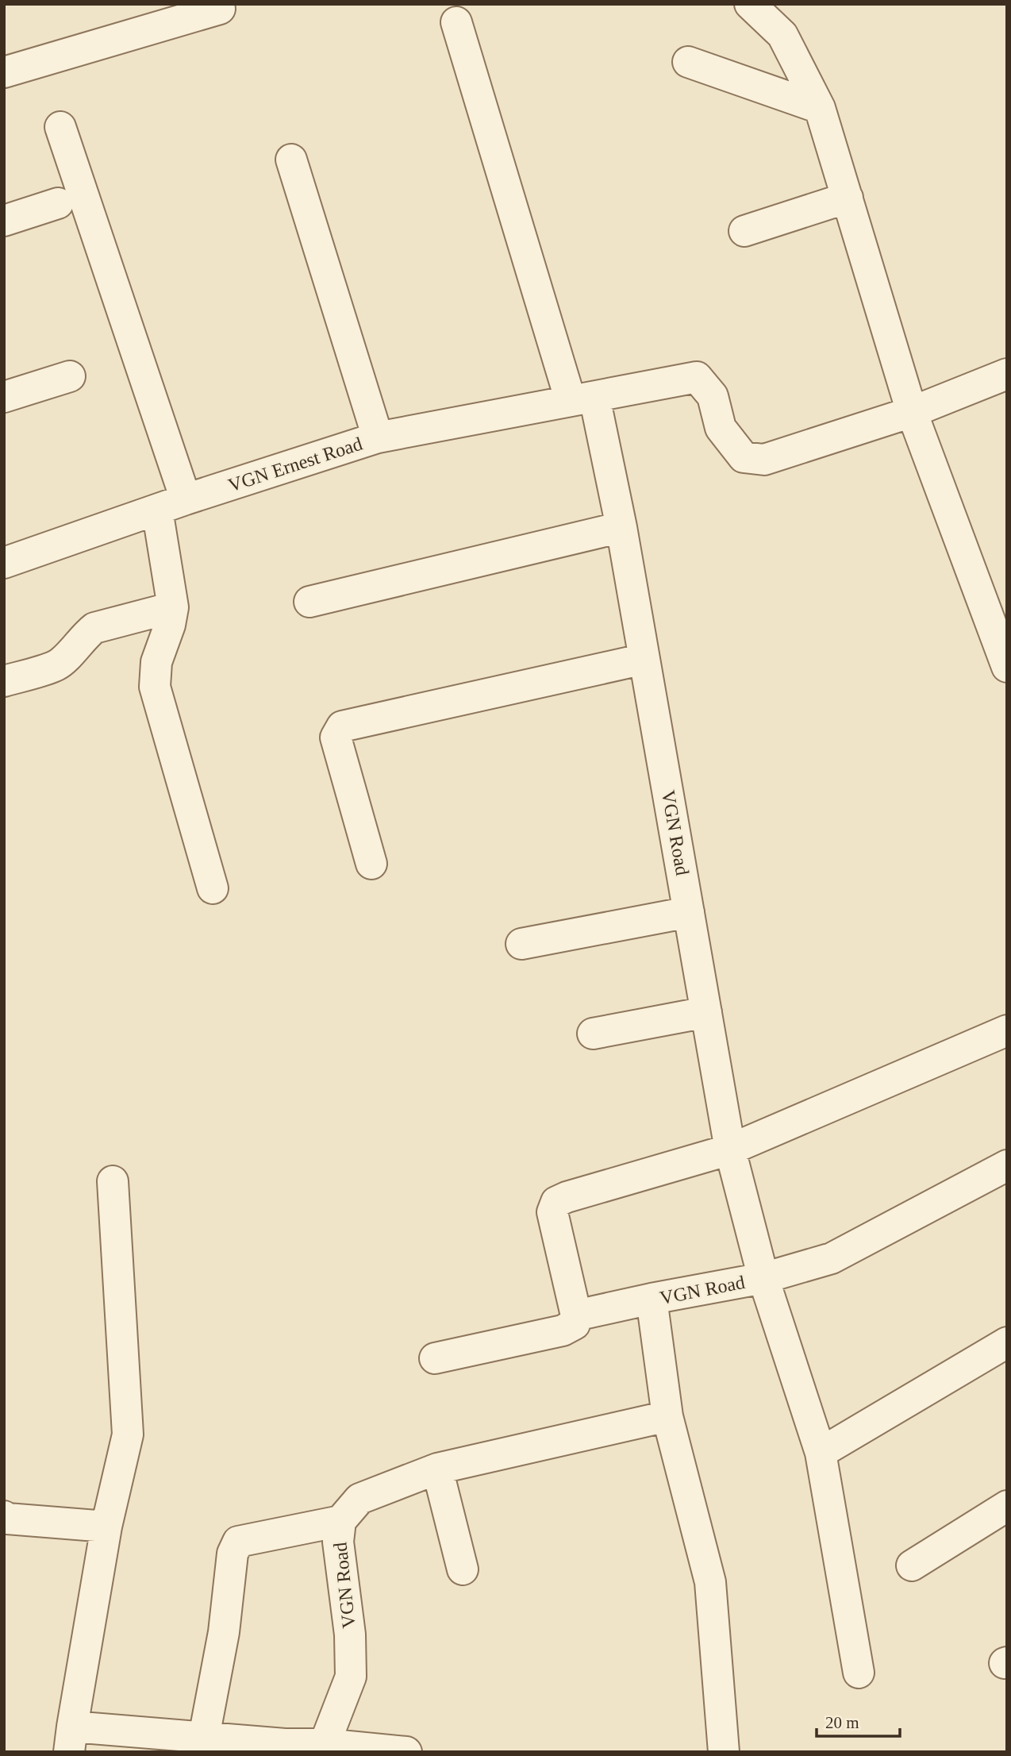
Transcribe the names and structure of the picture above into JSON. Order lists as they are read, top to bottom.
{
  "streets": {
    "street": ["VGN Ernest Road", "VGN Road"]
  },
  "crossings": [
    ["VGN Ernest Road", "VGN Road"]
  ],
  "scale_bar": "20 m"
}
